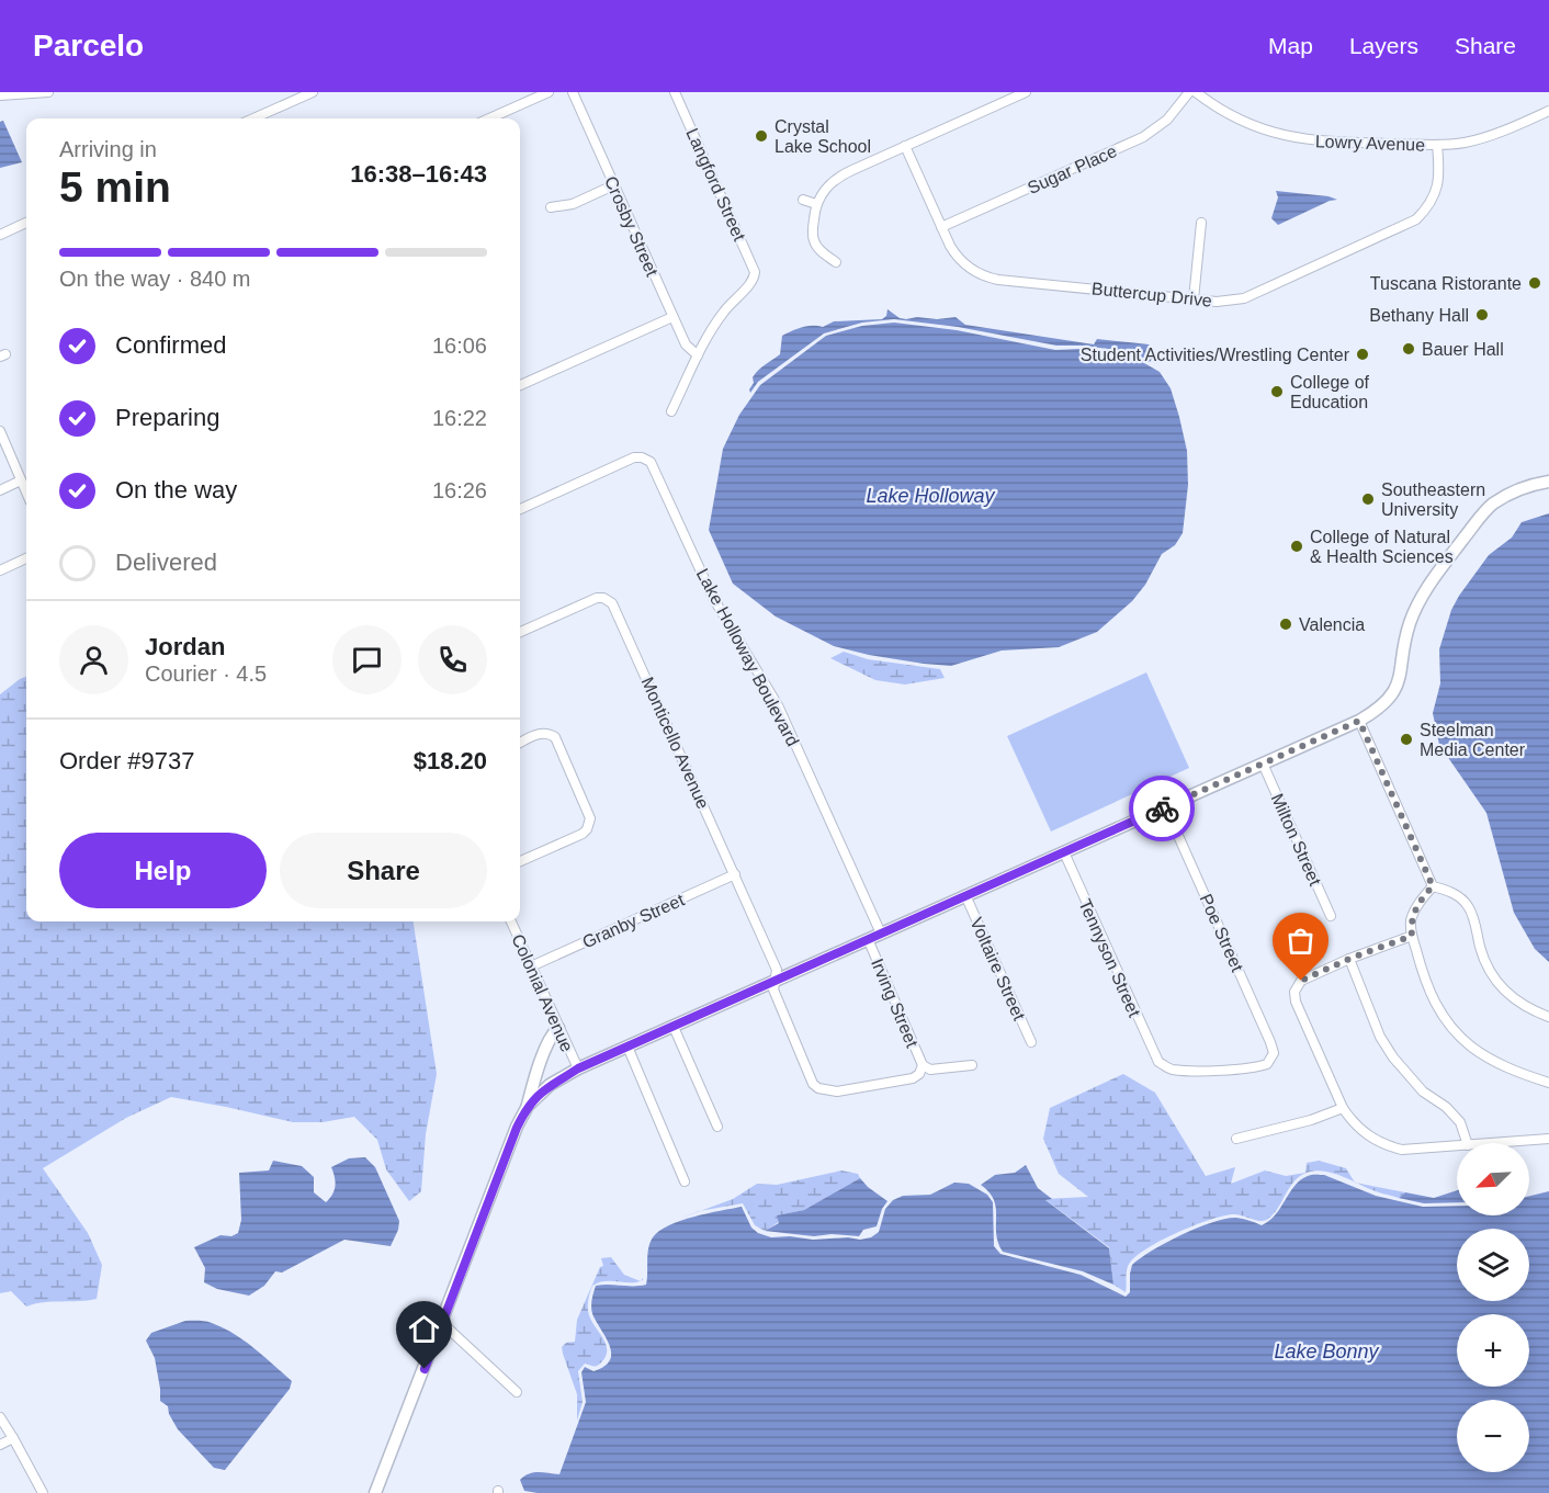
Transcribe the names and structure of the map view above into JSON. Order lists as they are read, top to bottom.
{
  "streets": {
    "street": [
      "Lowry Avenue",
      "Sugar Place",
      "Langford Street",
      "Crosby Street",
      "Buttercup Drive",
      "Lake Holloway Boulevard",
      "Monticello Avenue",
      "Milton Street",
      "Granby Street",
      "Poe Street",
      "Tennyson Street",
      "Voltaire Street",
      "Colonial Avenue",
      "Irving Street"
    ]
  },
  "crossings": [
    ["Lowry Avenue", "Buttercup Drive"],
    ["Sugar Place", "Buttercup Drive"],
    ["Langford Street", "Crosby Street"],
    ["Monticello Avenue", "Granby Street"],
    ["Monticello Avenue", "Irving Street"],
    ["Granby Street", "Colonial Avenue"],
    ["Poe Street", "Tennyson Street"]
  ],
  "water": ["Lake Holloway", "Lake Bonny"],
  "places": [
    "Crystal Lake School",
    "Tuscana Ristorante",
    "Bethany Hall",
    "Bauer Hall",
    "Student Activities/Wrestling Center",
    "College of Education",
    "Southeastern University",
    "College of Natural & Health Sciences",
    "Valencia",
    "Steelman Media Center"
  ],
  "north": "bottom left",
  "page": {
    "header": "Parcelo",
    "nav": ["Map", "Layers", "Share"],
    "heading": ["5 min", "Arriving in", "16:38–16:43"],
    "panel": [
      "Jordan",
      "Courier · 4.5",
      "Order #9737",
      "$18.20"
    ],
    "bar": "On the way · 840 m",
    "list": [
      ["Confirmed", "16:06"],
      ["Preparing", "16:22"],
      ["On the way", "16:26"],
      "Delivered"
    ],
    "buttons": ["Help", "Share"],
    "map_buttons": ["+", "−"]
  }
}
